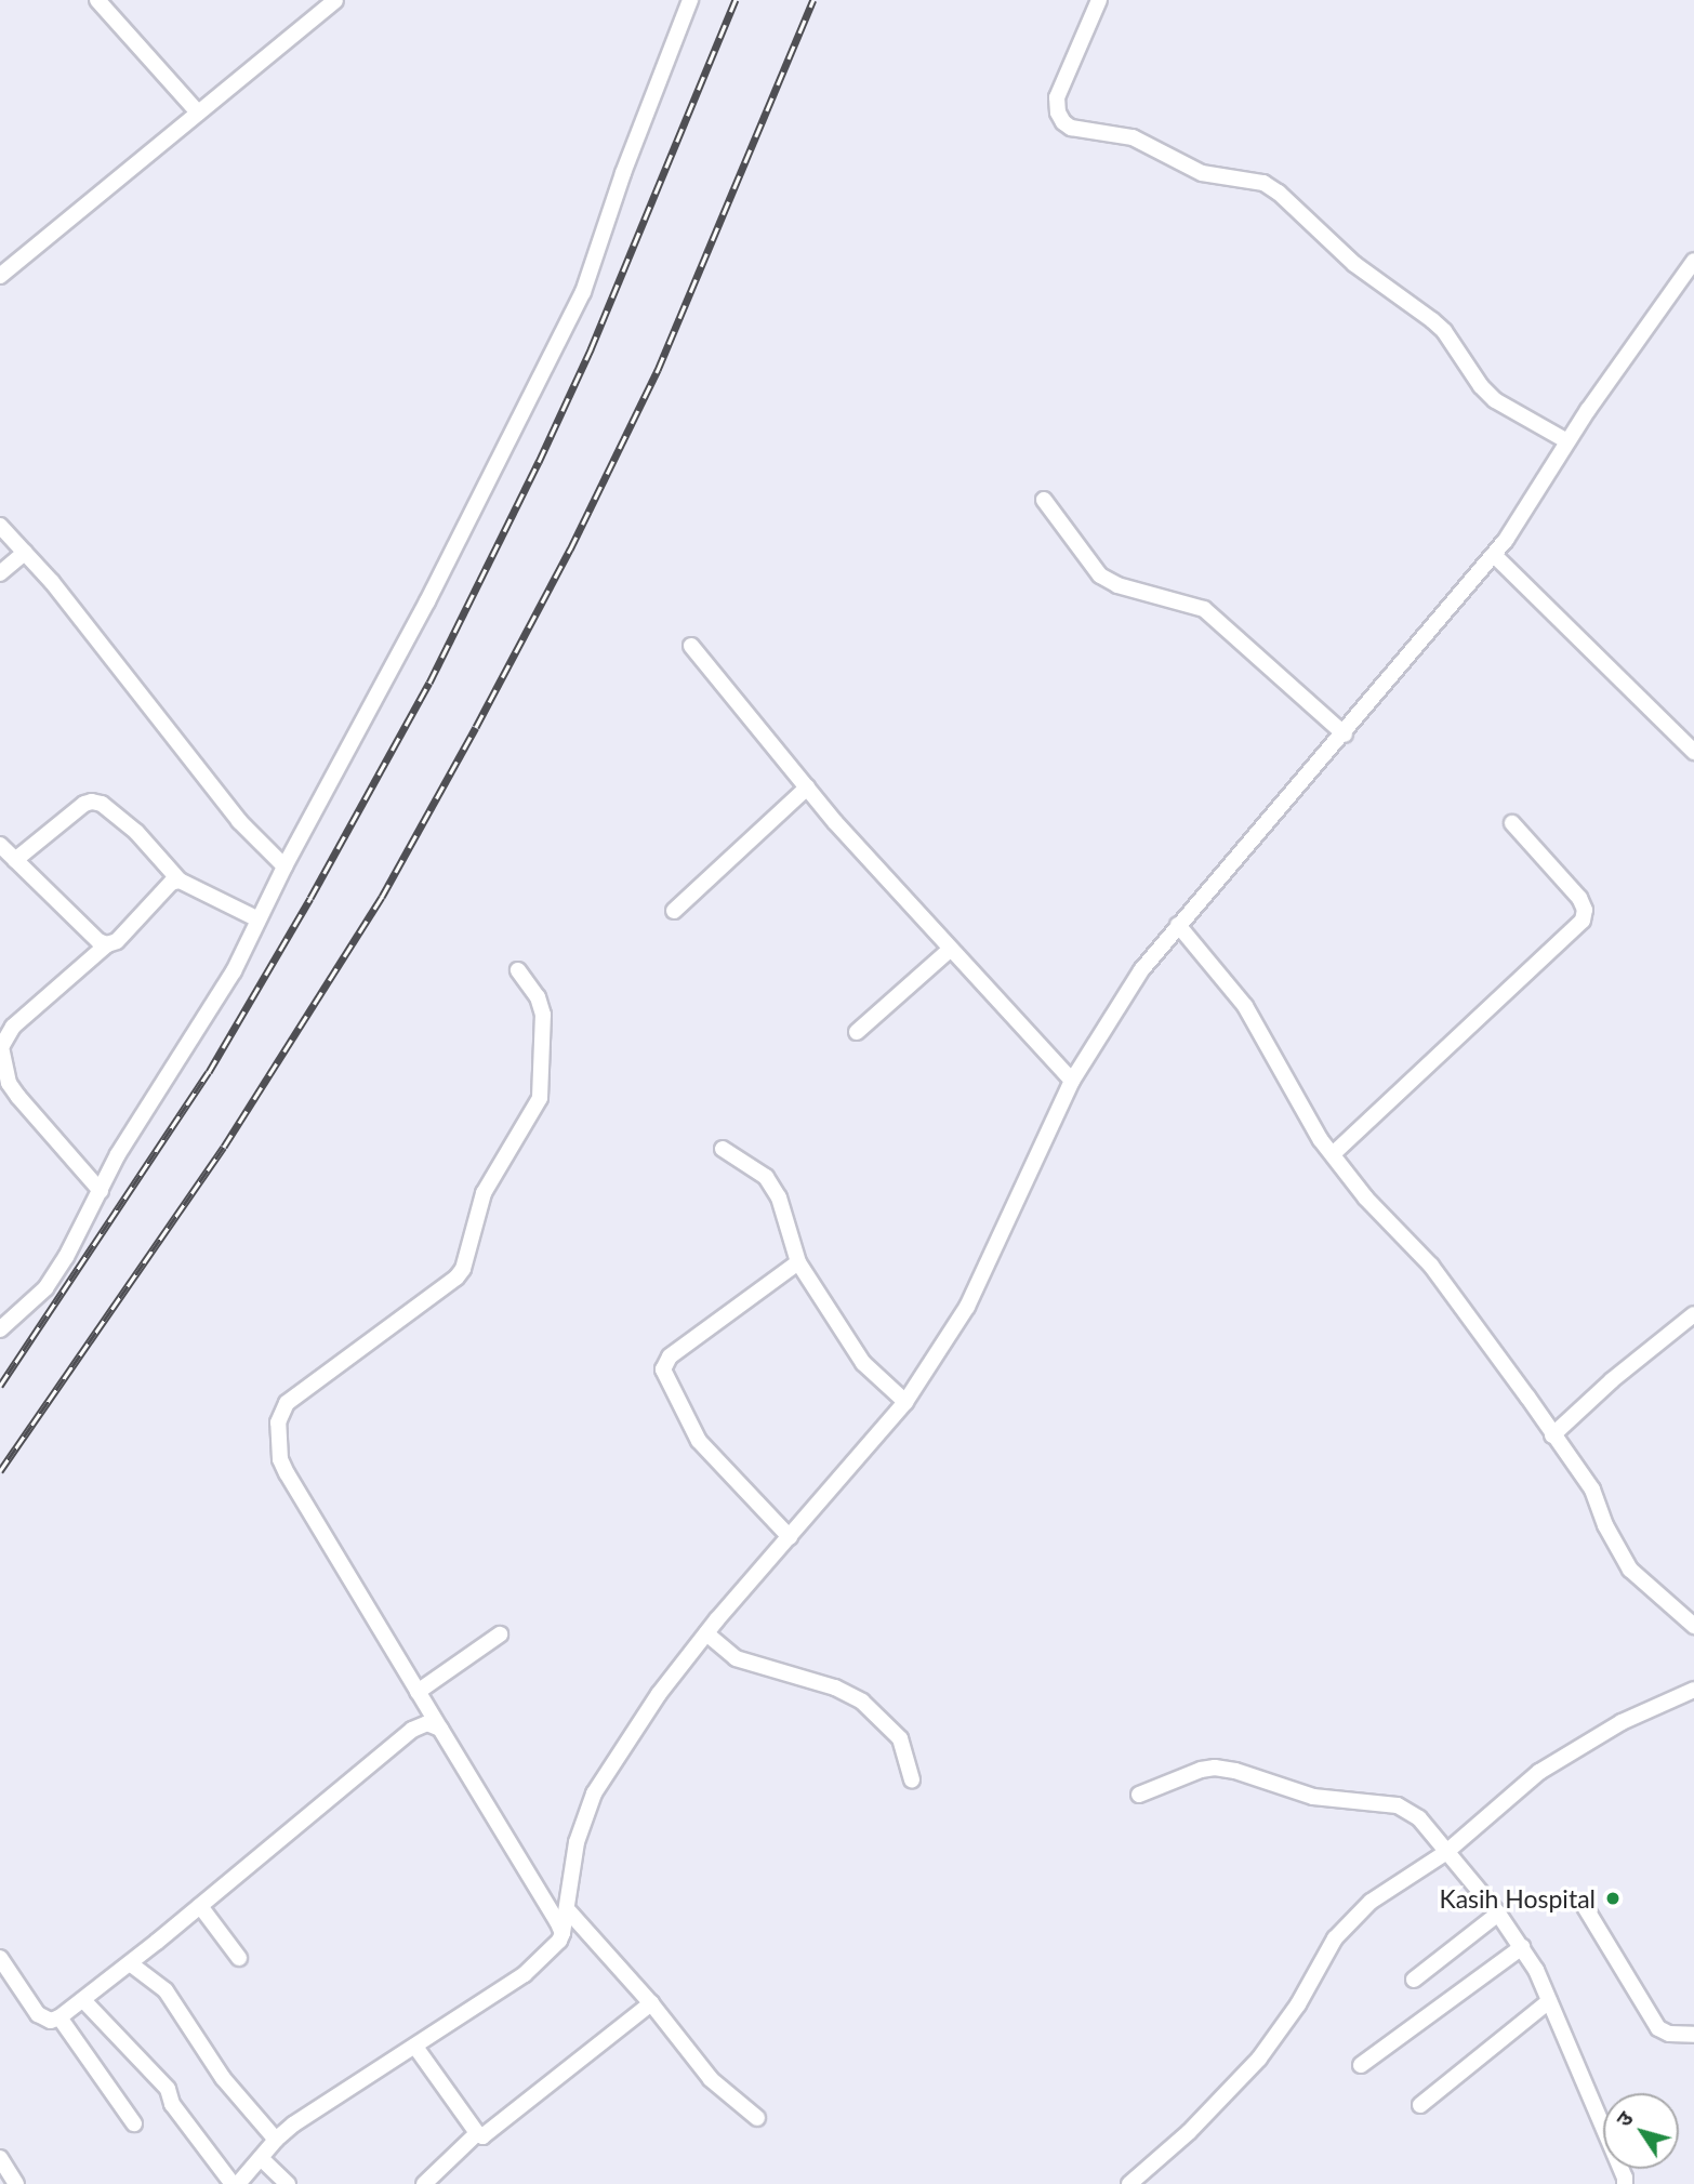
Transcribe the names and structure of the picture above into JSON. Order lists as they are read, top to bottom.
{
  "places": ["Kasih Hospital"],
  "north": "top left"
}
